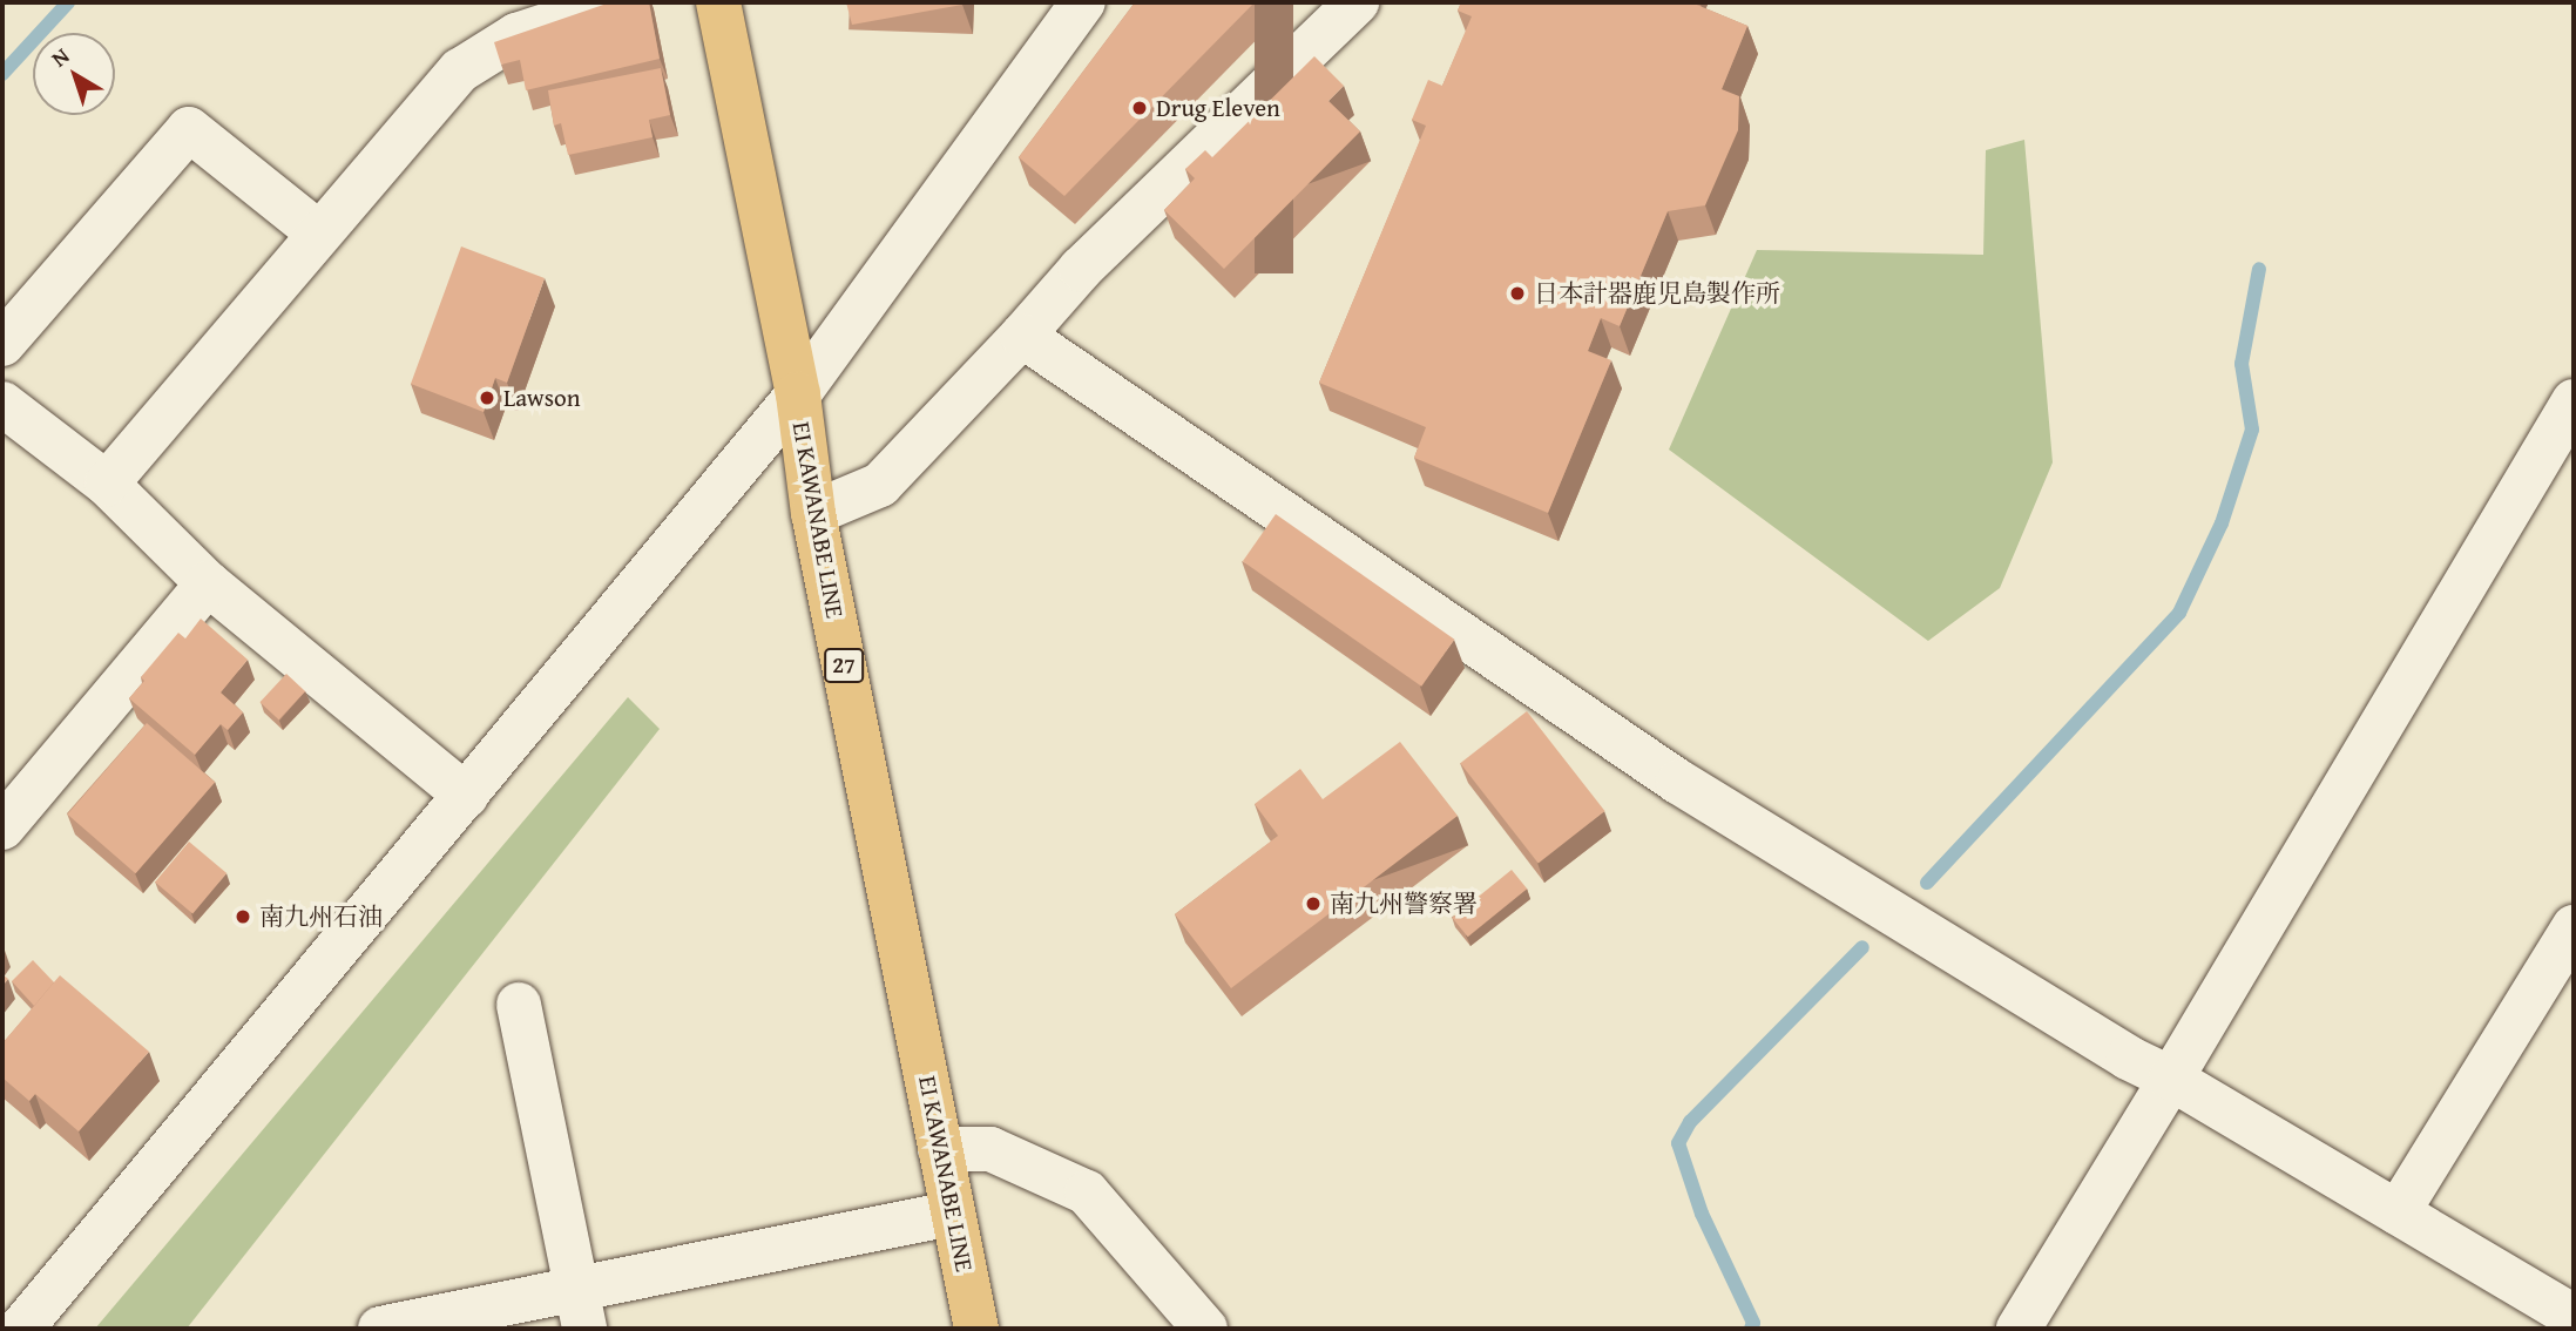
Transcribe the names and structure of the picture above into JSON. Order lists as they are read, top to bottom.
{
  "streets": {
    "main road": ["EI KAWANABE LINE", "27"]
  },
  "places": [
    "Drug Eleven",
    "日本計器鹿児島製作所",
    "Lawson",
    "南九州警察署",
    "南九州石油"
  ],
  "north": "top left"
}
